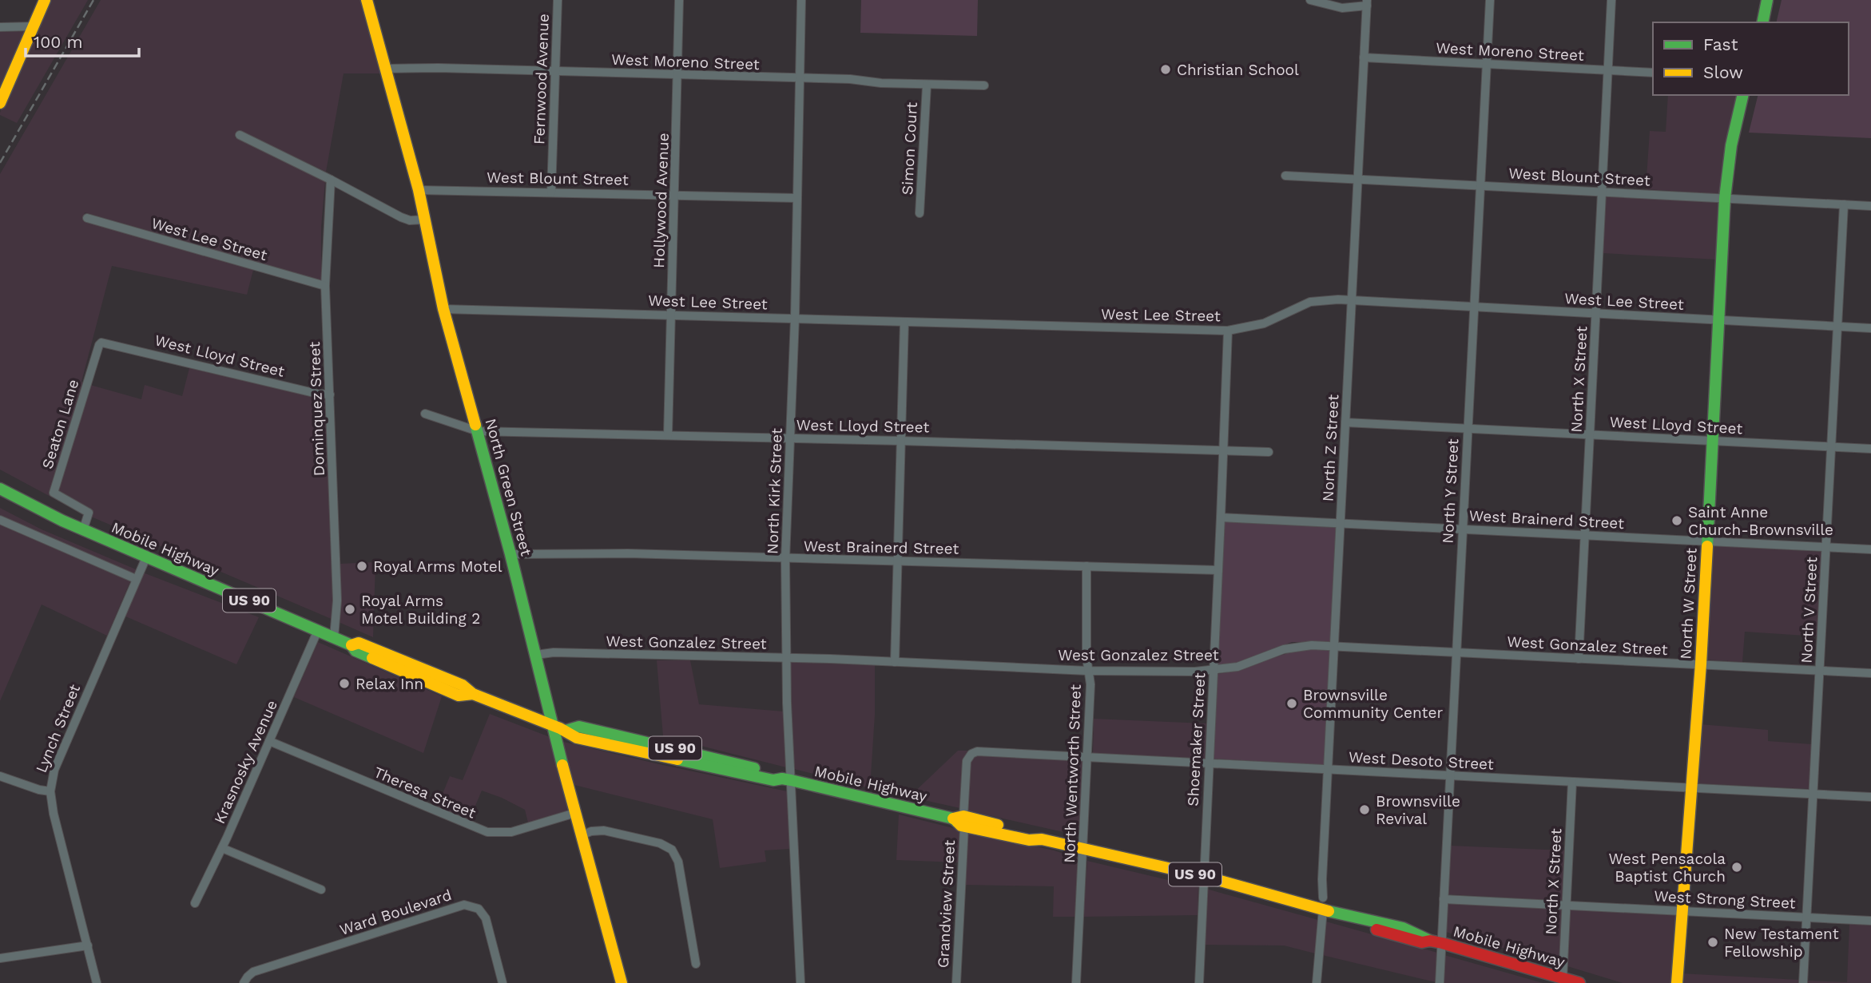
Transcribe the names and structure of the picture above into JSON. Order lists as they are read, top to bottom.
{
  "streets": {
    "main road": [
      "North Green Street",
      "Mobile Highway",
      "US 90",
      "North W Street"
    ],
    "street": [
      "West Moreno Street",
      "Fernwood Avenue",
      "Simon Court",
      "West Blount Street",
      "Hollywood Avenue",
      "West Lee Street",
      "West Lloyd Street",
      "North X Street",
      "Dominquez Street",
      "Seaton Lane",
      "North Z Street",
      "North Kirk Street",
      "North Y Street",
      "West Brainerd Street",
      "North V Street",
      "West Gonzalez Street",
      "Lynch Street",
      "Shoemaker Street",
      "West Desoto Street",
      "Krasnosky Avenue",
      "North Wentworth Street",
      "Theresa Street",
      "West Strong Street",
      "Grandview Street",
      "Ward Boulevard"
    ]
  },
  "crossings": [
    ["West Moreno Street", "Fernwood Avenue"],
    ["West Moreno Street", "Simon Court"],
    ["West Moreno Street", "Hollywood Avenue"],
    ["West Moreno Street", "North X Street"],
    ["West Moreno Street", "North Z Street"],
    ["West Moreno Street", "North Green Street"],
    ["West Moreno Street", "North Kirk Street"],
    ["West Moreno Street", "North Y Street"],
    ["Fernwood Avenue", "West Blount Street"],
    ["West Blount Street", "Hollywood Avenue"],
    ["West Blount Street", "North X Street"],
    ["West Blount Street", "North Z Street"],
    ["West Blount Street", "North Green Street"],
    ["West Blount Street", "North Kirk Street"],
    ["West Blount Street", "North Y Street"],
    ["West Blount Street", "North W Street"],
    ["West Blount Street", "North V Street"],
    ["Hollywood Avenue", "West Lee Street"],
    ["Hollywood Avenue", "West Lloyd Street"],
    ["West Lee Street", "North X Street"],
    ["West Lee Street", "Dominquez Street"],
    ["West Lee Street", "North Z Street"],
    ["West Lee Street", "North Green Street"],
    ["West Lee Street", "North Kirk Street"],
    ["West Lee Street", "North Y Street"],
    ["West Lee Street", "North W Street"],
    ["West Lee Street", "North V Street"],
    ["West Lee Street", "Shoemaker Street"],
    ["West Lloyd Street", "North X Street"],
    ["West Lloyd Street", "Dominquez Street"],
    ["West Lloyd Street", "Seaton Lane"],
    ["West Lloyd Street", "North Z Street"],
    ["West Lloyd Street", "North Green Street"],
    ["West Lloyd Street", "North Kirk Street"],
    ["West Lloyd Street", "North Y Street"],
    ["West Lloyd Street", "North W Street"],
    ["West Lloyd Street", "North V Street"],
    ["West Lloyd Street", "Shoemaker Street"],
    ["North X Street", "West Brainerd Street"],
    ["North X Street", "Mobile Highway"],
    ["North X Street", "West Gonzalez Street"],
    ["North X Street", "West Desoto Street"],
    ["North X Street", "West Strong Street"],
    ["Dominquez Street", "Mobile Highway"],
    ["Seaton Lane", "Mobile Highway"],
    ["North Z Street", "West Brainerd Street"],
    ["North Z Street", "Mobile Highway"],
    ["North Z Street", "West Gonzalez Street"],
    ["North Z Street", "West Desoto Street"],
    ["North Green Street", "West Brainerd Street"],
    ["North Green Street", "Mobile Highway"],
    ["North Green Street", "West Gonzalez Street"],
    ["North Green Street", "Theresa Street"],
    ["North Kirk Street", "West Brainerd Street"],
    ["North Kirk Street", "Mobile Highway"],
    ["North Kirk Street", "West Gonzalez Street"],
    ["North Y Street", "West Brainerd Street"],
    ["North Y Street", "Mobile Highway"],
    ["North Y Street", "West Gonzalez Street"],
    ["North Y Street", "West Desoto Street"],
    ["North Y Street", "West Strong Street"],
    ["West Brainerd Street", "North W Street"],
    ["West Brainerd Street", "North V Street"],
    ["West Brainerd Street", "Shoemaker Street"],
    ["West Brainerd Street", "North Wentworth Street"],
    ["Mobile Highway", "Lynch Street"],
    ["Mobile Highway", "Shoemaker Street"],
    ["Mobile Highway", "Krasnosky Avenue"],
    ["Mobile Highway", "North Wentworth Street"],
    ["Mobile Highway", "Grandview Street"],
    ["North W Street", "West Gonzalez Street"],
    ["North W Street", "West Desoto Street"],
    ["North W Street", "West Strong Street"],
    ["North V Street", "West Gonzalez Street"],
    ["North V Street", "West Desoto Street"],
    ["North V Street", "West Strong Street"],
    ["West Gonzalez Street", "Shoemaker Street"],
    ["West Gonzalez Street", "North Wentworth Street"],
    ["Shoemaker Street", "West Desoto Street"],
    ["West Desoto Street", "North Wentworth Street"],
    ["West Desoto Street", "Grandview Street"],
    ["Krasnosky Avenue", "Theresa Street"]
  ],
  "places": [
    "Christian School",
    "Saint Anne Church-Brownsville",
    "Royal Arms Motel",
    "Royal Arms Motel Building 2",
    "Relax Inn",
    "Brownsville Community Center",
    "Brownsville Revival",
    "West Pensacola Baptist Church",
    "New Testament Fellowship"
  ],
  "legend": ["Fast", "Slow"],
  "scale_bar": "100 m"
}
